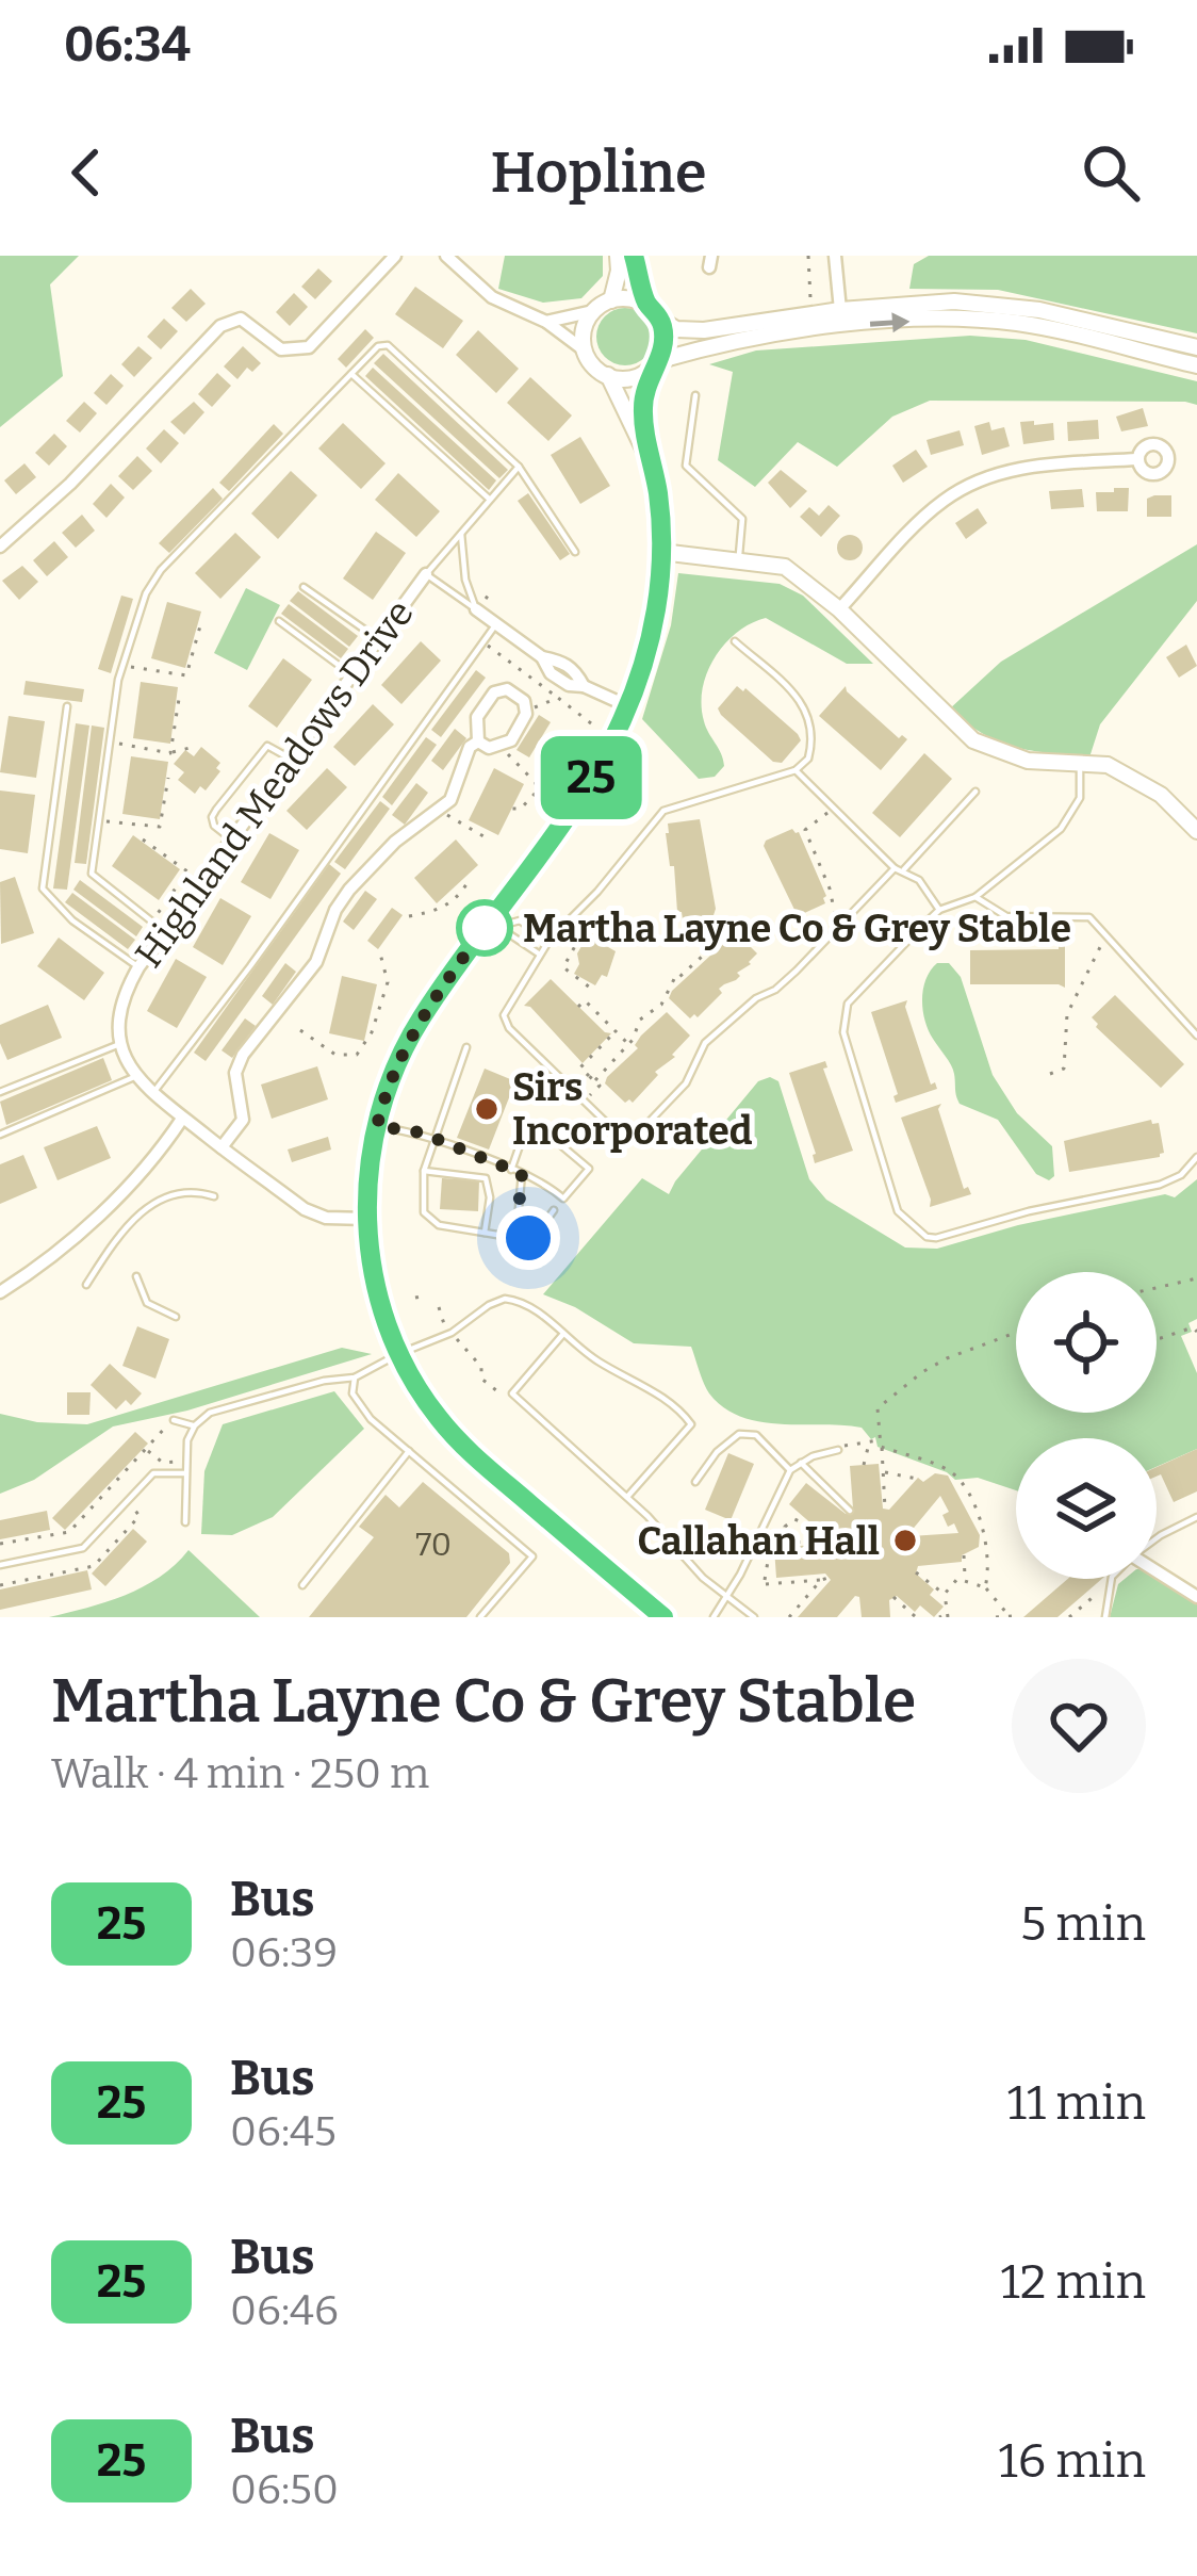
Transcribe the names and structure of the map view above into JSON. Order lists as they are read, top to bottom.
{
  "streets": {
    "street": ["Highland Meadows Drive"]
  },
  "places": ["Martha Layne Co & Grey Stable", "Sirs Incorporated", "Callahan Hall"],
  "lines": ["bus line 25"],
  "house_numbers": ["70"],
  "page": {
    "status": "06:34",
    "header": "Hopline",
    "on_map": "25",
    "heading": ["Martha Layne Co & Grey Stable", "Walk · 4 min · 250 m"],
    "list": [
      {
        "mark": "25",
        "name": "Bus",
        "note": "06:39",
        "value": "5 min"
      },
      {
        "mark": "25",
        "name": "Bus",
        "note": "06:45",
        "value": "11 min"
      },
      {
        "mark": "25",
        "name": "Bus",
        "note": "06:46",
        "value": "12 min"
      },
      {
        "mark": "25",
        "name": "Bus",
        "note": "06:50",
        "value": "16 min"
      }
    ]
  }
}
